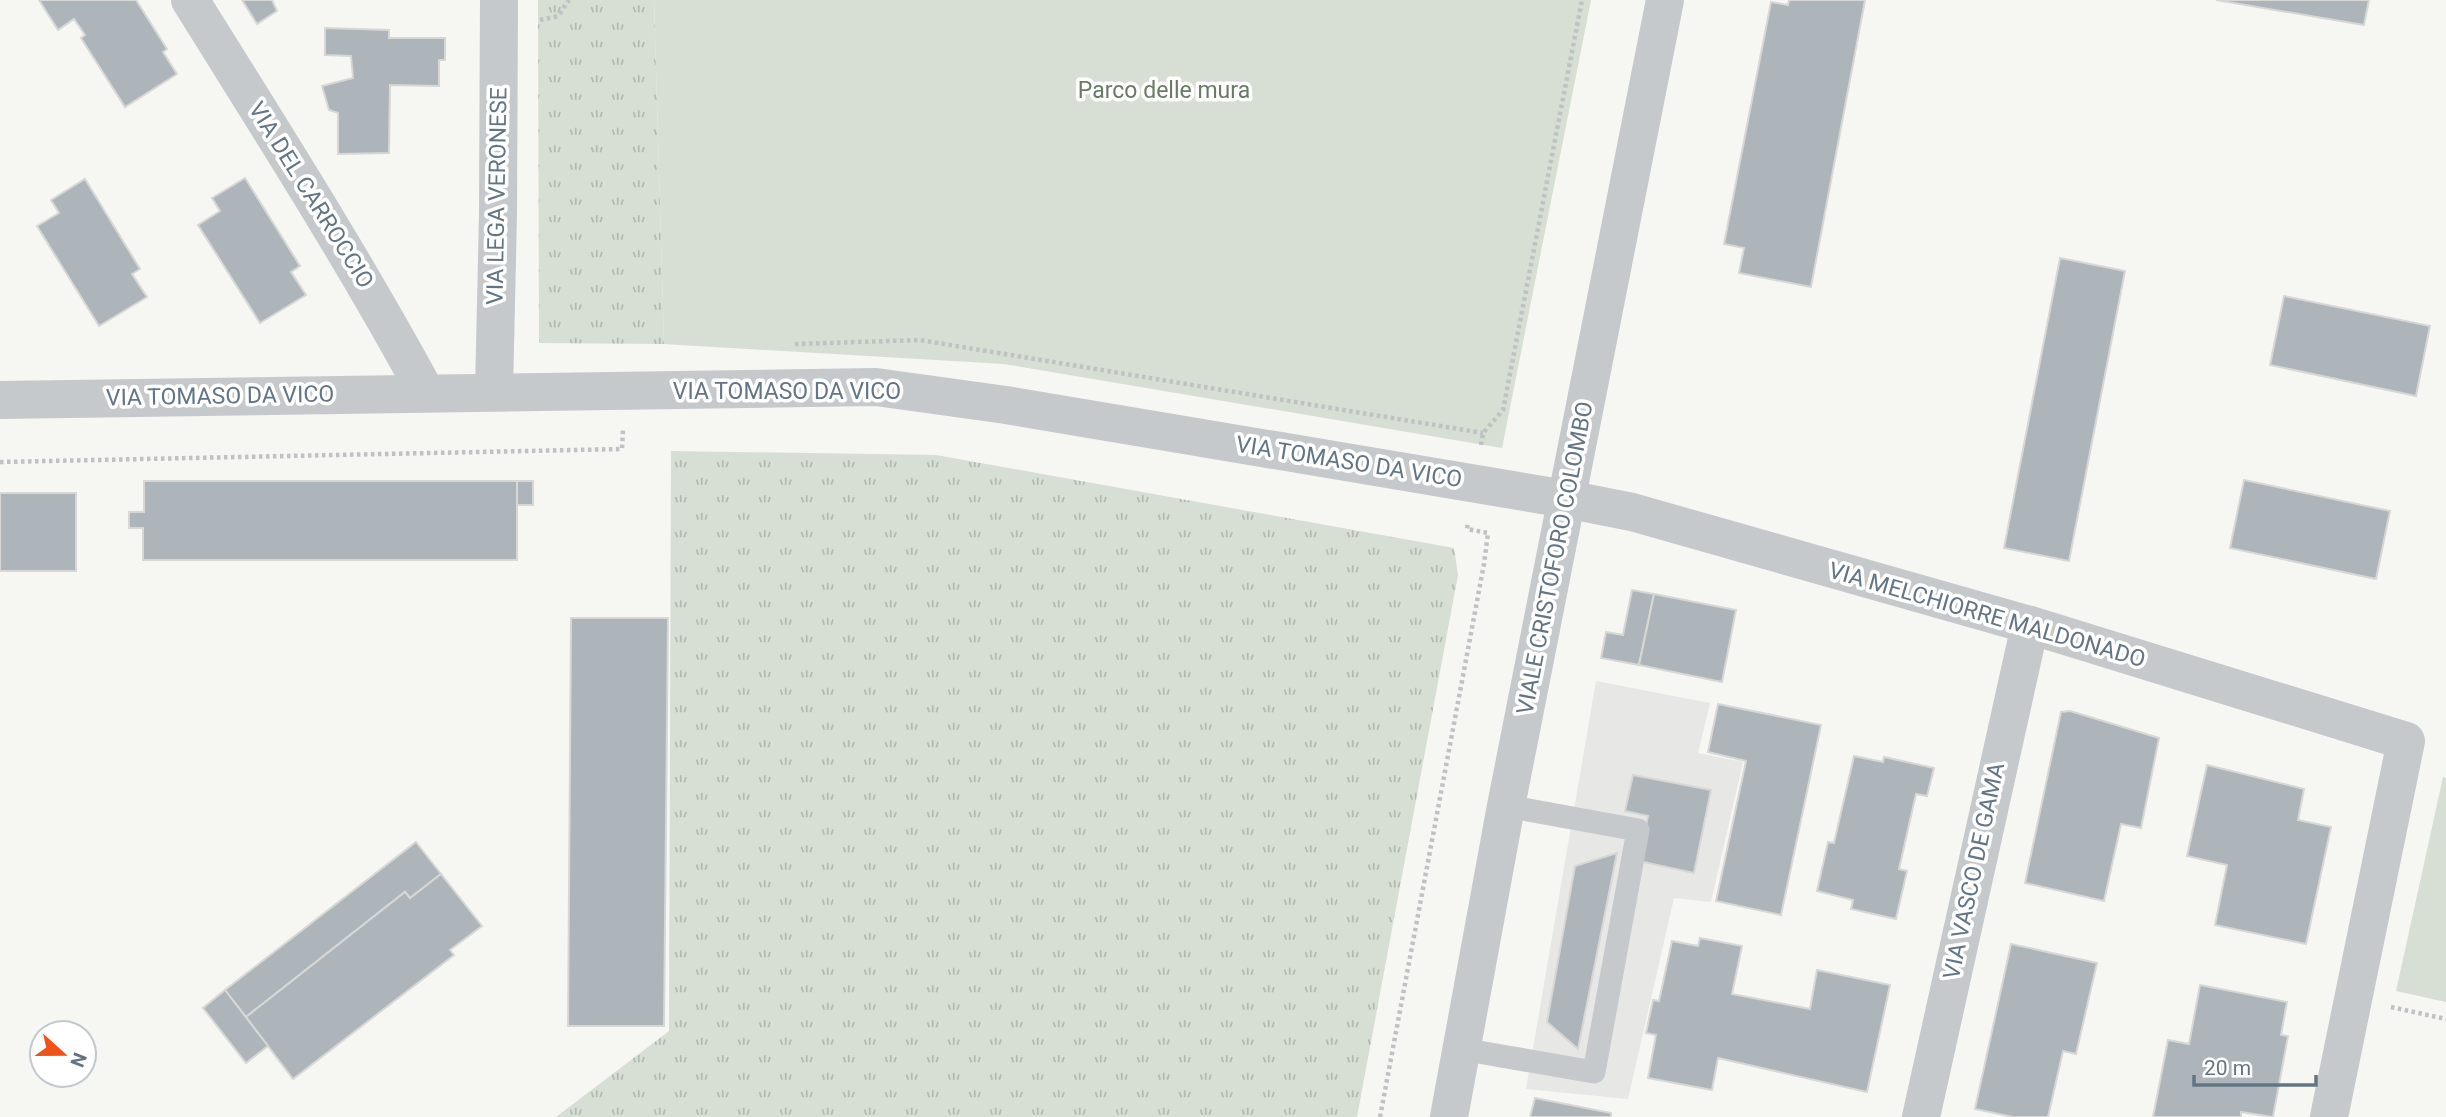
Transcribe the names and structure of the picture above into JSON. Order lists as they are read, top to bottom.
{
  "streets": {
    "street": [
      "VIA DEL CARROCCIO",
      "VIA LEGA VERONESE",
      "VIA TOMASO DA VICO",
      "VIALE CRISTOFORO COLOMBO",
      "VIA MELCHIORRE MALDONADO",
      "VIA VASCO DE GAMA"
    ]
  },
  "crossings": [
    ["VIA DEL CARROCCIO", "VIA TOMASO DA VICO"],
    ["VIA LEGA VERONESE", "VIA TOMASO DA VICO"],
    ["VIA TOMASO DA VICO", "VIALE CRISTOFORO COLOMBO"],
    ["VIA TOMASO DA VICO", "VIA MELCHIORRE MALDONADO"],
    ["VIALE CRISTOFORO COLOMBO", "VIA MELCHIORRE MALDONADO"],
    ["VIA MELCHIORRE MALDONADO", "VIA VASCO DE GAMA"]
  ],
  "parks": ["Parco delle mura"],
  "scale_bar": "20 m",
  "north": "right"
}
